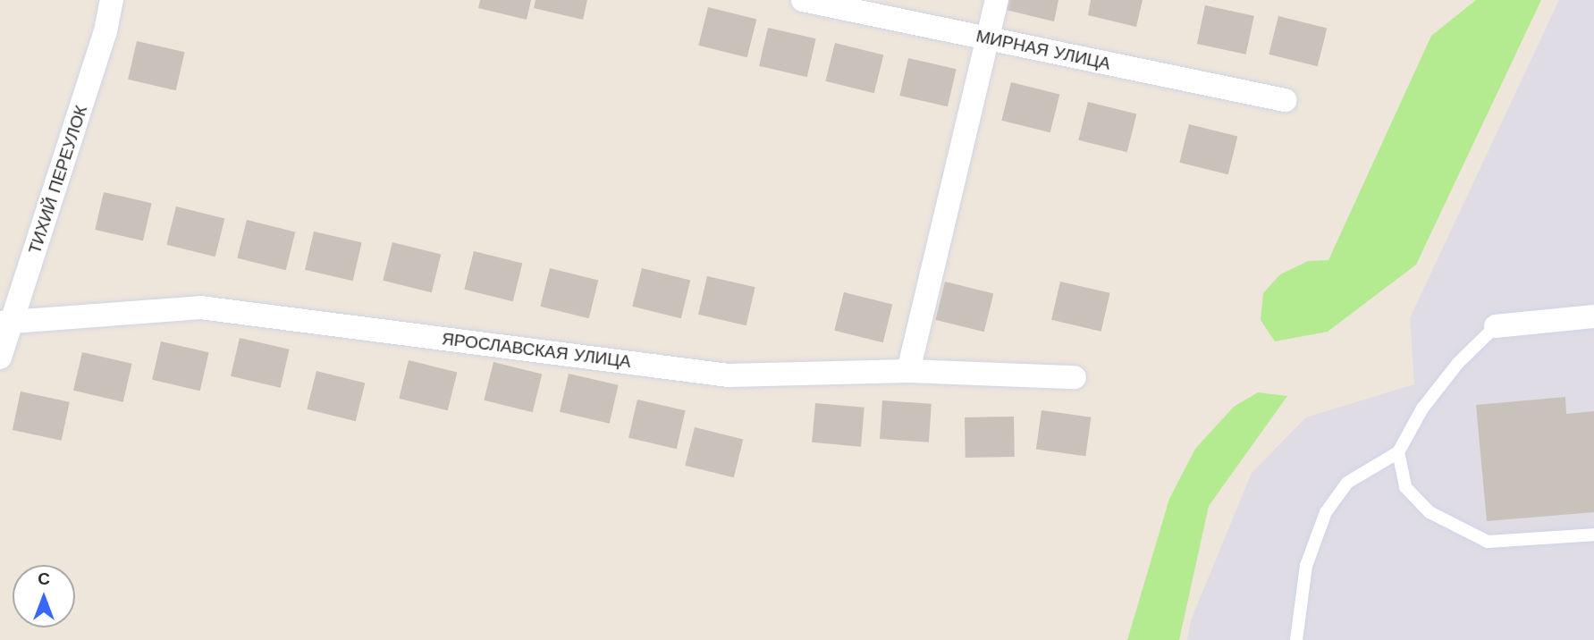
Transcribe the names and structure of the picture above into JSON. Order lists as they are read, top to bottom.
{
  "streets": {
    "street": ["МИРНАЯ УЛИЦА", "ТИХИЙ ПЕРЕУЛОК", "ЯРОСЛАВСКАЯ УЛИЦА"]
  },
  "crossings": [
    ["ТИХИЙ ПЕРЕУЛОК", "ЯРОСЛАВСКАЯ УЛИЦА"]
  ],
  "north": "top"
}
